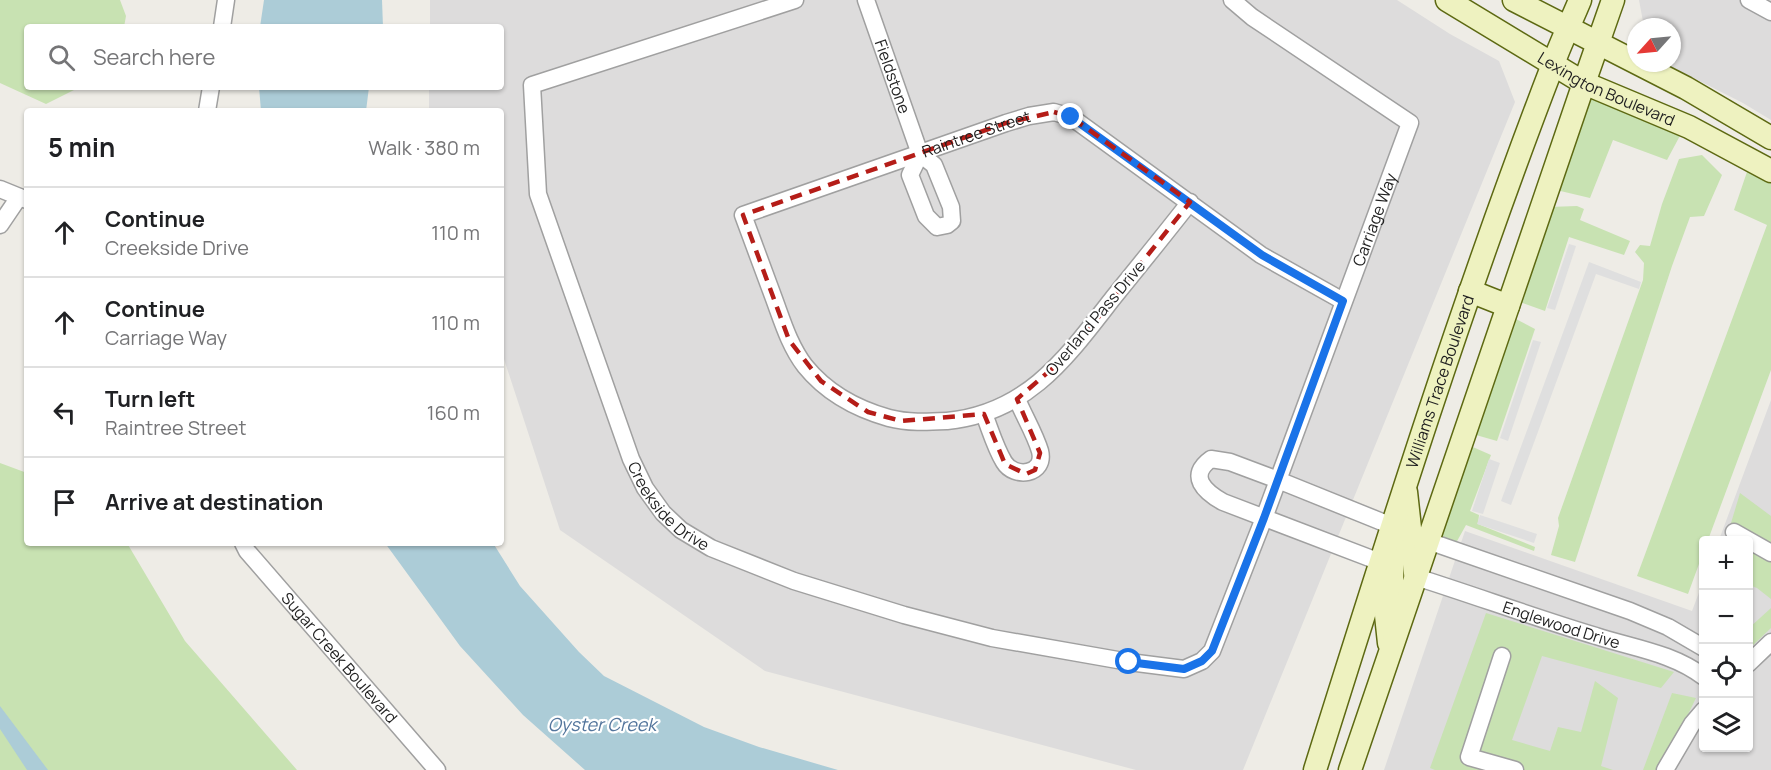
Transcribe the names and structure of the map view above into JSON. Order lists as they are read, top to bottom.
{
  "streets": {
    "main road": ["Lexington Boulevard", "Williams Trace Boulevard"],
    "street": [
      "Fieldstone",
      "Raintree Street",
      "Carriage Way",
      "Overland Pass Drive",
      "Creekside Drive",
      "Englewood Drive",
      "Sugar Creek Boulevard"
    ]
  },
  "crossings": [
    ["Fieldstone", "Raintree Street"],
    ["Lexington Boulevard", "Williams Trace Boulevard"],
    ["Raintree Street", "Carriage Way"],
    ["Raintree Street", "Overland Pass Drive"],
    ["Carriage Way", "Creekside Drive"]
  ],
  "water": ["Oyster Creek"],
  "north": "bottom left",
  "page": {
    "search": "Search here",
    "heading": ["5 min", "Walk · 380 m"],
    "list": [
      ["Continue", "Creekside Drive", "110 m"],
      ["Continue", "Carriage Way", "110 m"],
      ["Turn left", "Raintree Street", "160 m"],
      "Arrive at destination"
    ],
    "map_buttons": ["+", "−"]
  }
}
